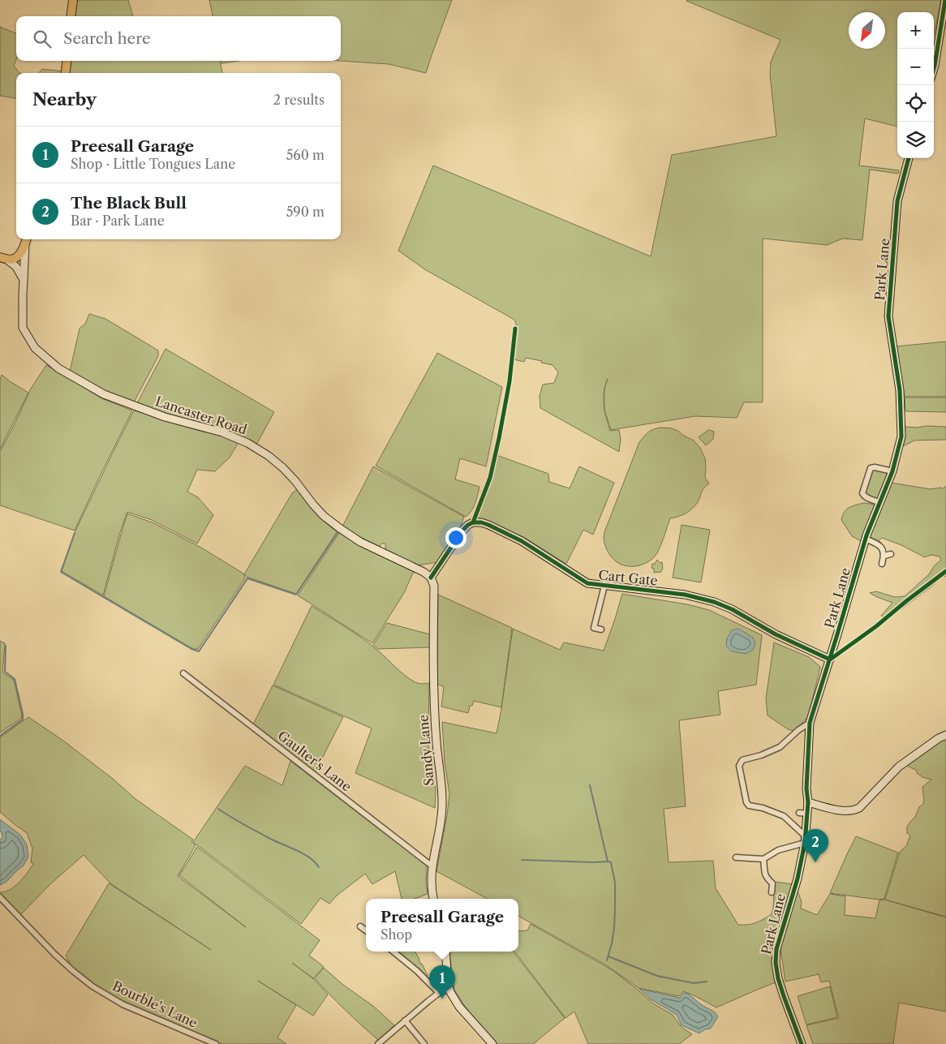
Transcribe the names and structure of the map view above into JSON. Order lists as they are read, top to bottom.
{
  "streets": {
    "main road": [
      "Park Lane",
      "Lancaster Road",
      "Cart Gate",
      "Sandy Lane"
    ],
    "street": ["Gaulter's Lane", "Bourble's Lane"]
  },
  "crossings": [
    ["Park Lane", "Cart Gate"],
    ["Lancaster Road", "Cart Gate"],
    ["Lancaster Road", "Sandy Lane"],
    ["Cart Gate", "Sandy Lane"],
    ["Sandy Lane", "Gaulter's Lane"]
  ],
  "north": "bottom left",
  "page": {
    "map_buttons": ["+", "−"],
    "search": "Search here",
    "heading": ["Nearby", "2 results"],
    "list": [
      {
        "mark": "1",
        "name": "Preesall Garage",
        "note": "Shop · Little Tongues Lane",
        "value": "560 m"
      },
      {
        "mark": "2",
        "name": "The Black Bull",
        "note": "Bar · Park Lane",
        "value": "590 m"
      }
    ],
    "pins": ["2", "1"],
    "popup": ["Preesall Garage", "Shop"]
  }
}
